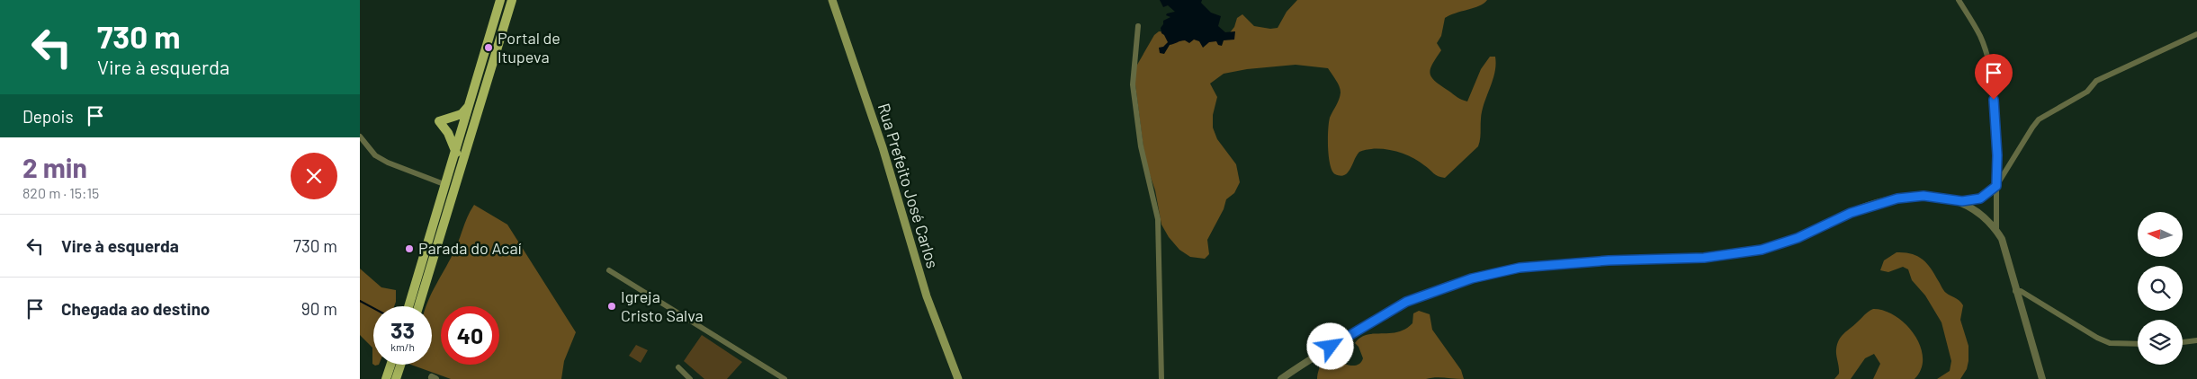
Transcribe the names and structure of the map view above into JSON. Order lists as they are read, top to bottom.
{
  "streets": {
    "main road": ["Rua Prefeito José Carlos"]
  },
  "places": ["Portal de Itupeva", "Parada do Acaí", "Igreja Cristo Salva"],
  "north": "left",
  "page": {
    "turn": ["730 m", "Vire à esquerda"],
    "then": "Depois",
    "heading": ["2 min", "820 m · 15:15"],
    "list": [
      {
        "name": "Vire à esquerda",
        "value": "730 m"
      },
      {
        "name": "Chegada ao destino",
        "value": "90 m"
      }
    ],
    "speed": "33 km/h",
    "limit": "40"
  }
}
